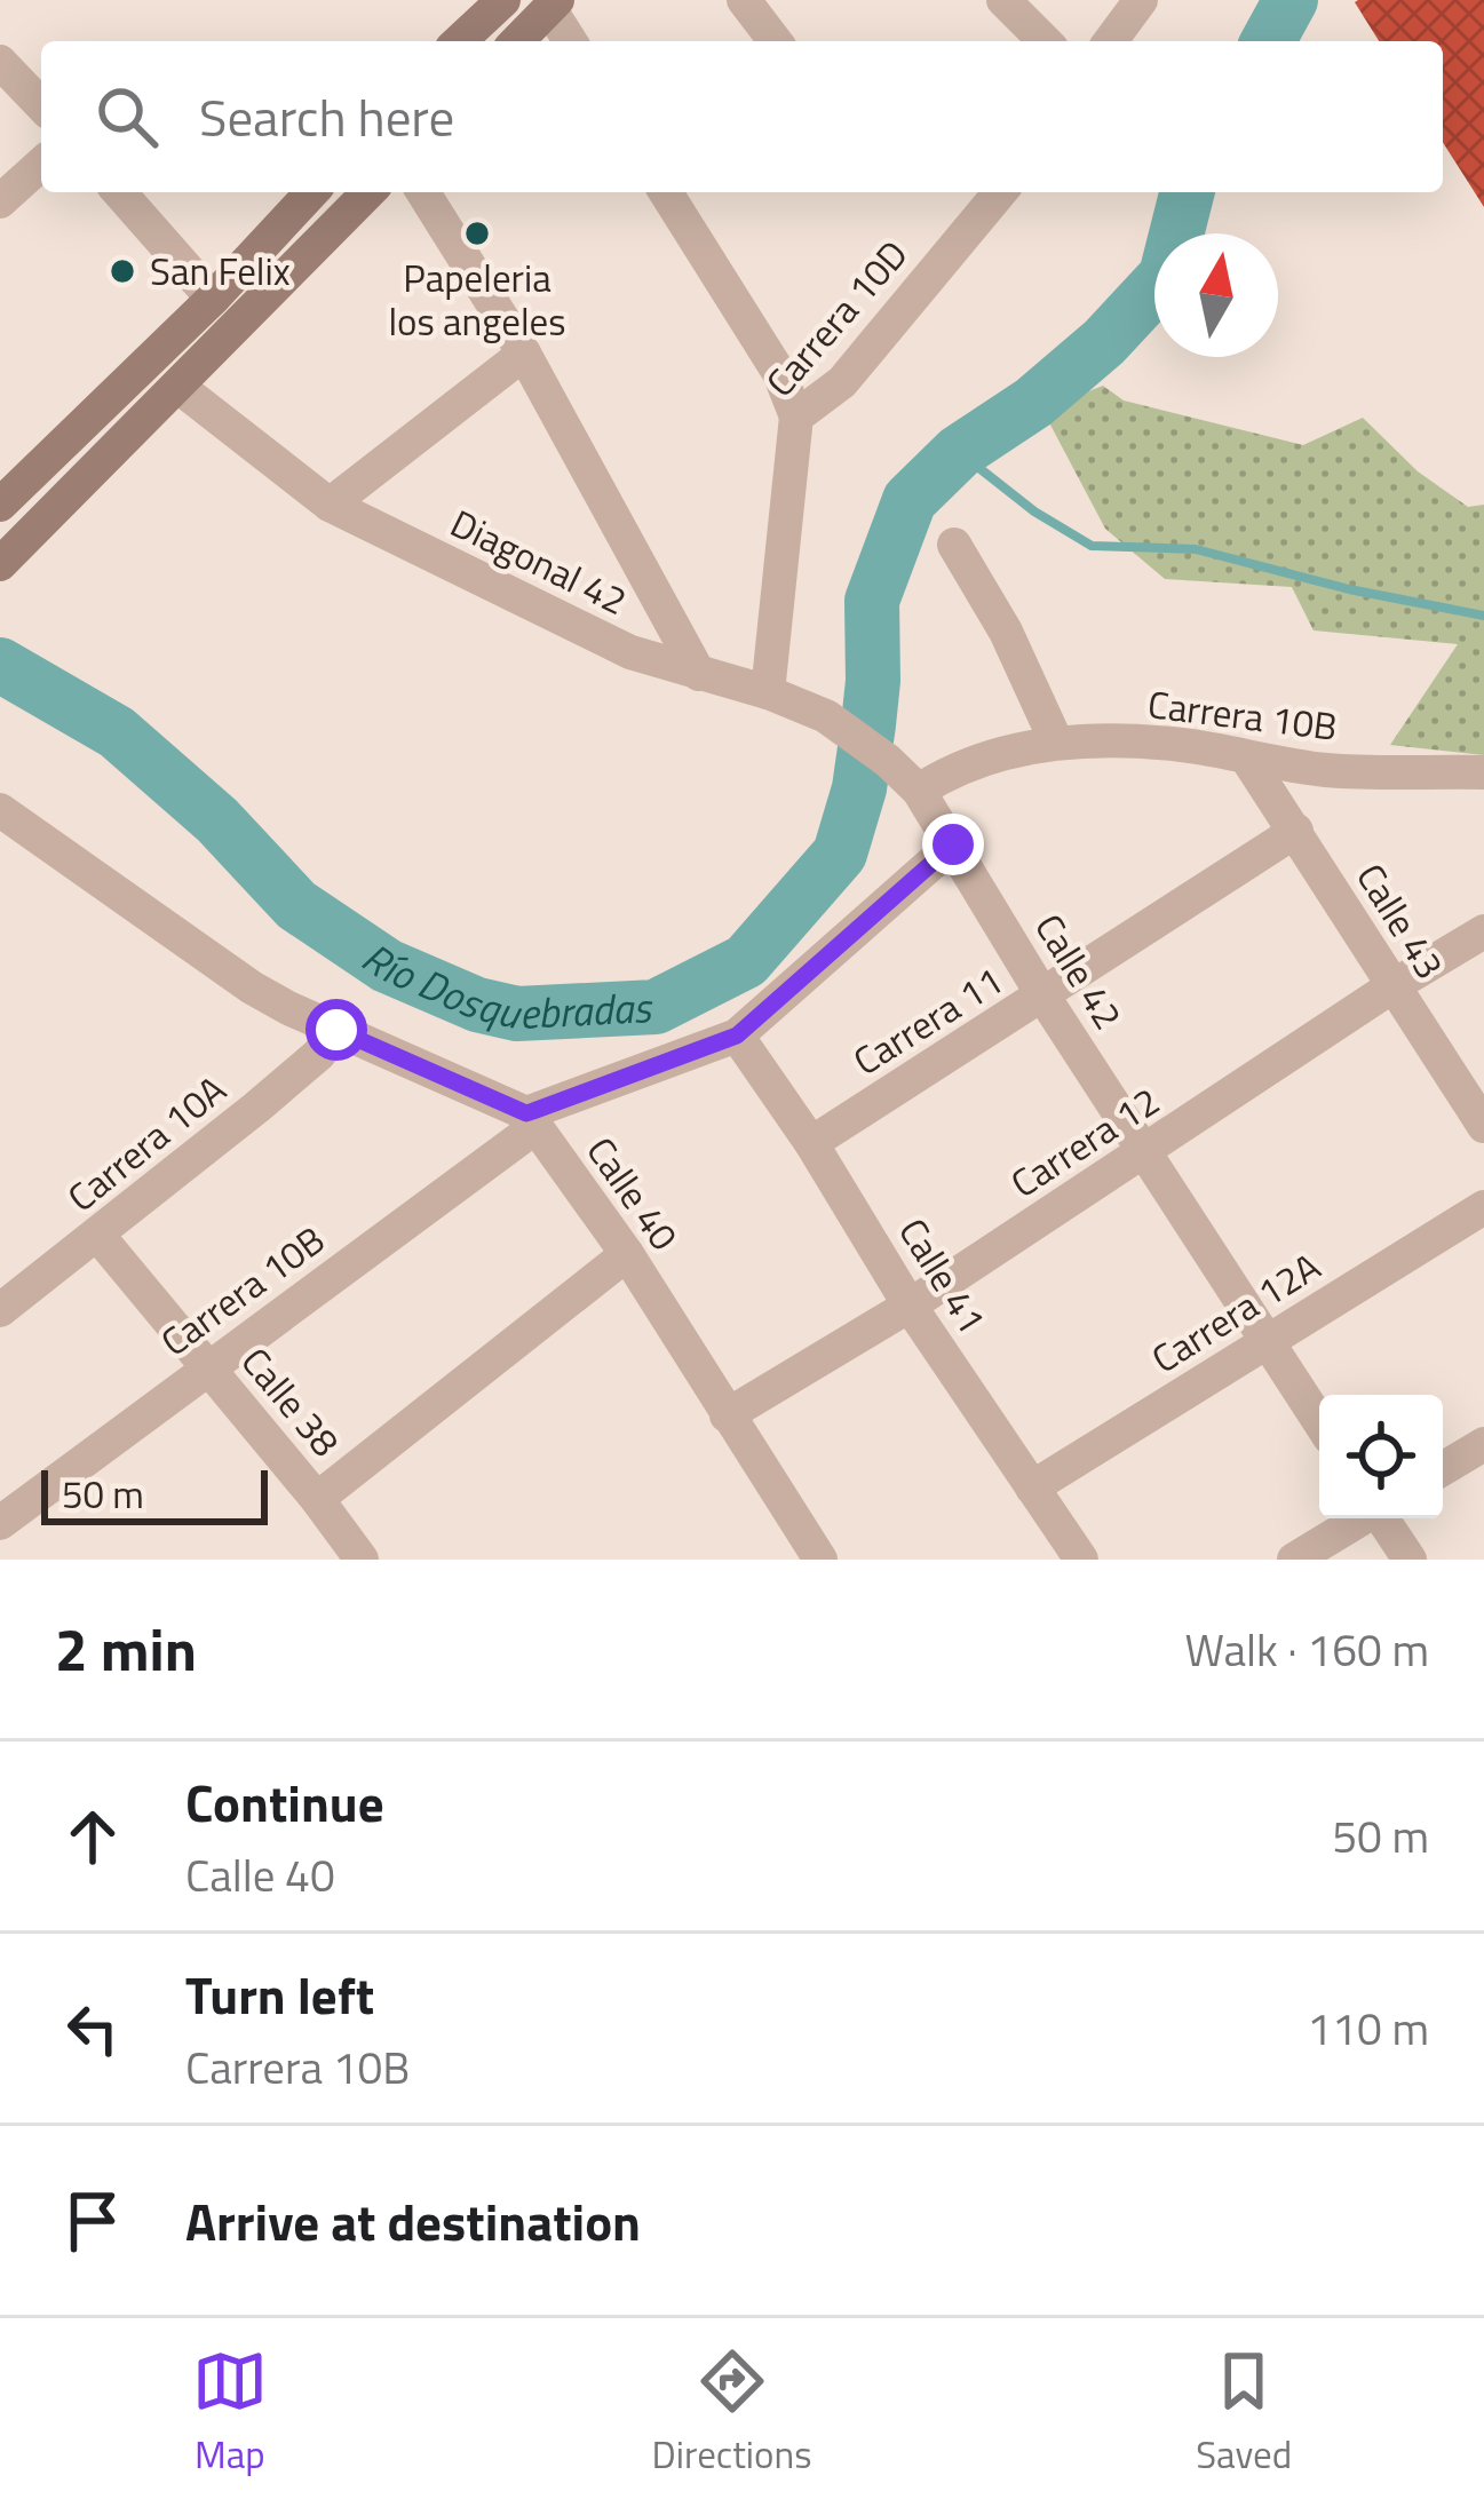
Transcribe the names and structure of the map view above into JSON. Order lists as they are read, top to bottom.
{
  "streets": {
    "street": [
      "Carrera 10D",
      "Diagonal 42",
      "Carrera 10B",
      "Calle 43",
      "Calle 42",
      "Carrera 11",
      "Carrera 12",
      "Carrera 10A",
      "Calle 40",
      "Calle 41",
      "Carrera 12A",
      "Calle 38"
    ]
  },
  "crossings": [
    ["Carrera 10D", "Diagonal 42"],
    ["Diagonal 42", "Calle 42"],
    ["Carrera 10B", "Calle 43"],
    ["Carrera 10B", "Calle 42"],
    ["Carrera 10B", "Calle 40"],
    ["Carrera 10B", "Calle 41"],
    ["Carrera 10B", "Calle 38"],
    ["Calle 43", "Carrera 11"],
    ["Calle 43", "Carrera 12"],
    ["Calle 42", "Carrera 11"],
    ["Calle 42", "Carrera 12"],
    ["Calle 42", "Carrera 12A"],
    ["Carrera 11", "Calle 41"],
    ["Carrera 12", "Calle 40"],
    ["Carrera 12", "Calle 41"],
    ["Carrera 10A", "Calle 38"],
    ["Calle 41", "Carrera 12A"]
  ],
  "water": ["Río Dosquebradas"],
  "places": ["Papeleria los angeles", "San Felix"],
  "scale_bar": "50 m",
  "north": "top",
  "page": {
    "search": "Search here",
    "scale": "50 m",
    "heading": ["2 min", "Walk · 160 m"],
    "list": [
      ["Continue", "Calle 40", "50 m"],
      ["Turn left", "Carrera 10B", "110 m"],
      "Arrive at destination"
    ],
    "nav": ["Map", "Directions", "Saved"]
  }
}
